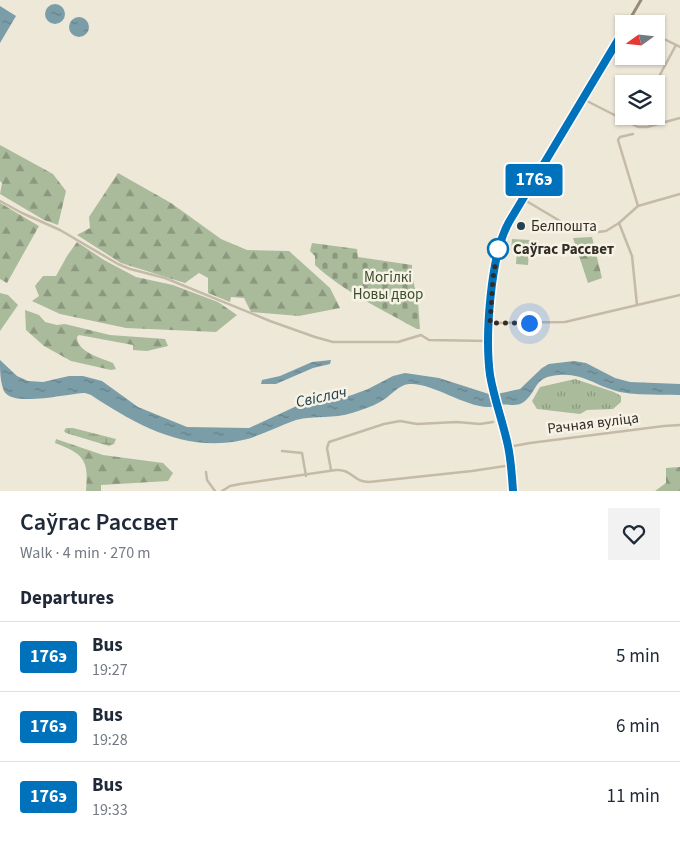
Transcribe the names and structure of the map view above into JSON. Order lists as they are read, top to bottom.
{
  "streets": {
    "street": ["Рачная вуліца"]
  },
  "water": ["Свіслач"],
  "parks": ["Могілкі Новы двор"],
  "places": ["Белпошта", "Саўгас Рассвет"],
  "lines": ["bus line 176э"],
  "north": "left",
  "page": {
    "on_map": "176э",
    "heading": [
      ["Саўгас Рассвет", "Walk · 4 min · 270 m"],
      "Departures"
    ],
    "list": [
      {
        "mark": "176э",
        "name": "Bus",
        "note": "19:27",
        "value": "5 min"
      },
      {
        "mark": "176э",
        "name": "Bus",
        "note": "19:28",
        "value": "6 min"
      },
      {
        "mark": "176э",
        "name": "Bus",
        "note": "19:33",
        "value": "11 min"
      }
    ]
  }
}
